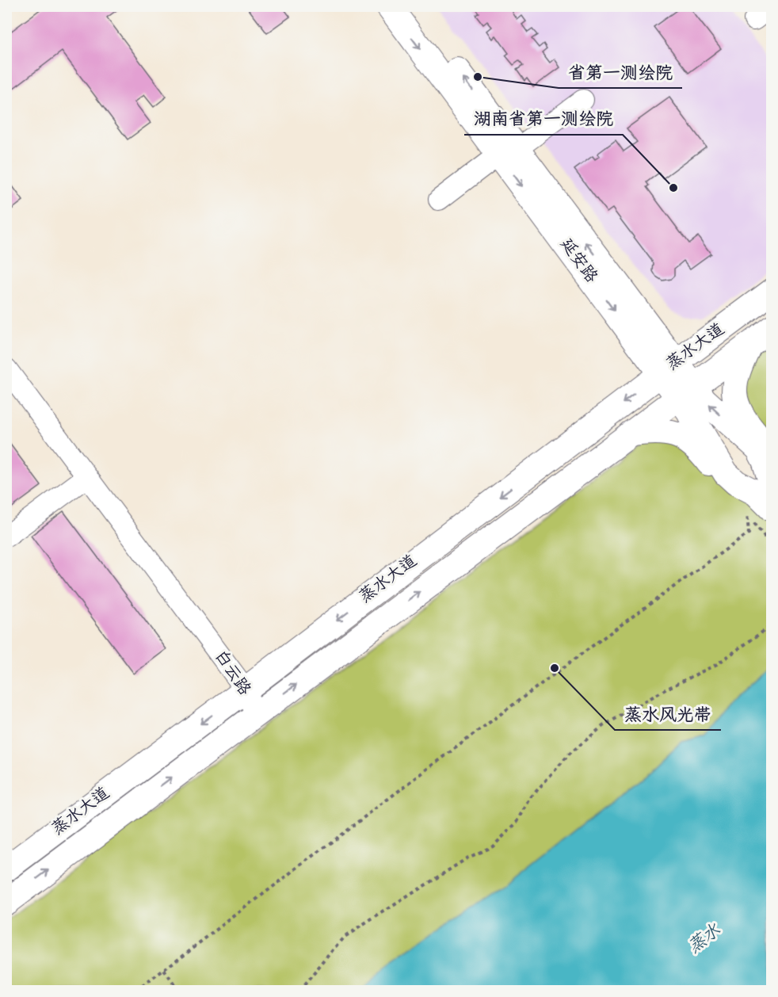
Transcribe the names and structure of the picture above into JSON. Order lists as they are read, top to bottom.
{
  "streets": {
    "main road": ["延安路", "蒸水大道"],
    "street": ["白云路"]
  },
  "crossings": [
    ["延安路", "蒸水大道"],
    ["蒸水大道", "白云路"]
  ],
  "water": ["蒸水"],
  "places": ["省第一测绘院", "湖南省第一测绘院", "蒸水风光带"]
}
